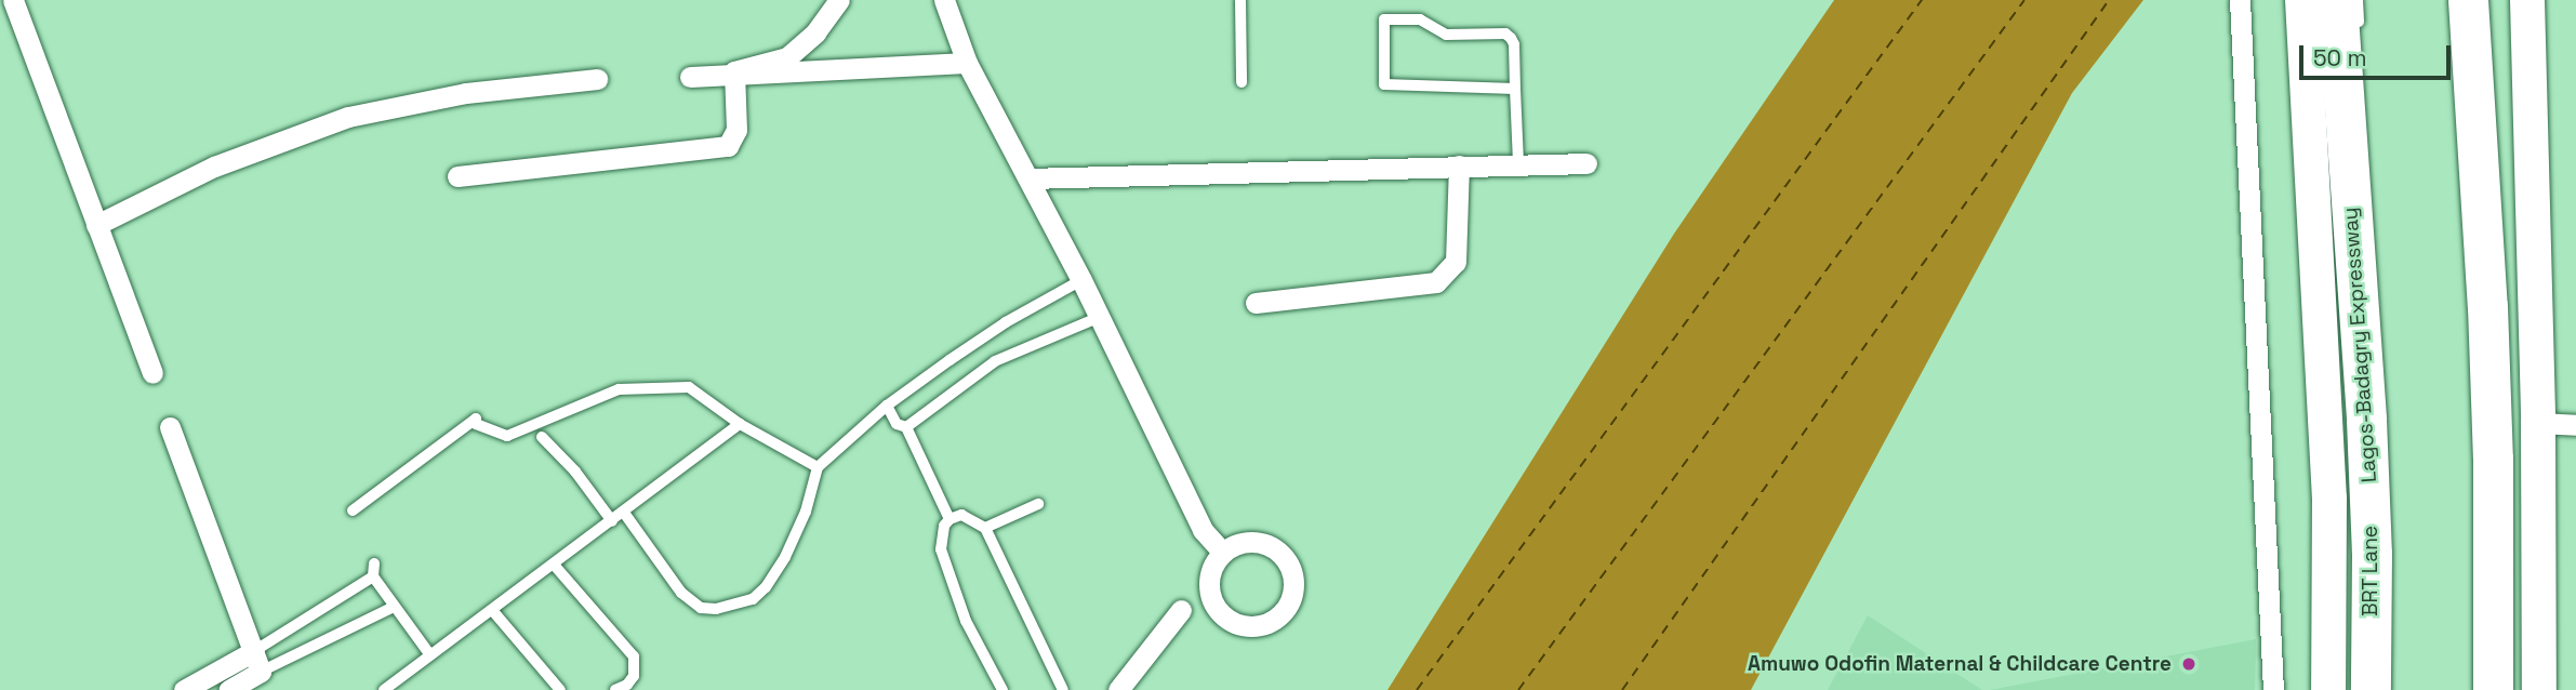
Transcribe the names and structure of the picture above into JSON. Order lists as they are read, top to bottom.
{
  "streets": {
    "highway": ["Lagos-Badagry Expressway"]
  },
  "places": ["Amuwo Odofin Maternal & Childcare Centre"],
  "scale_bar": "50 m"
}
